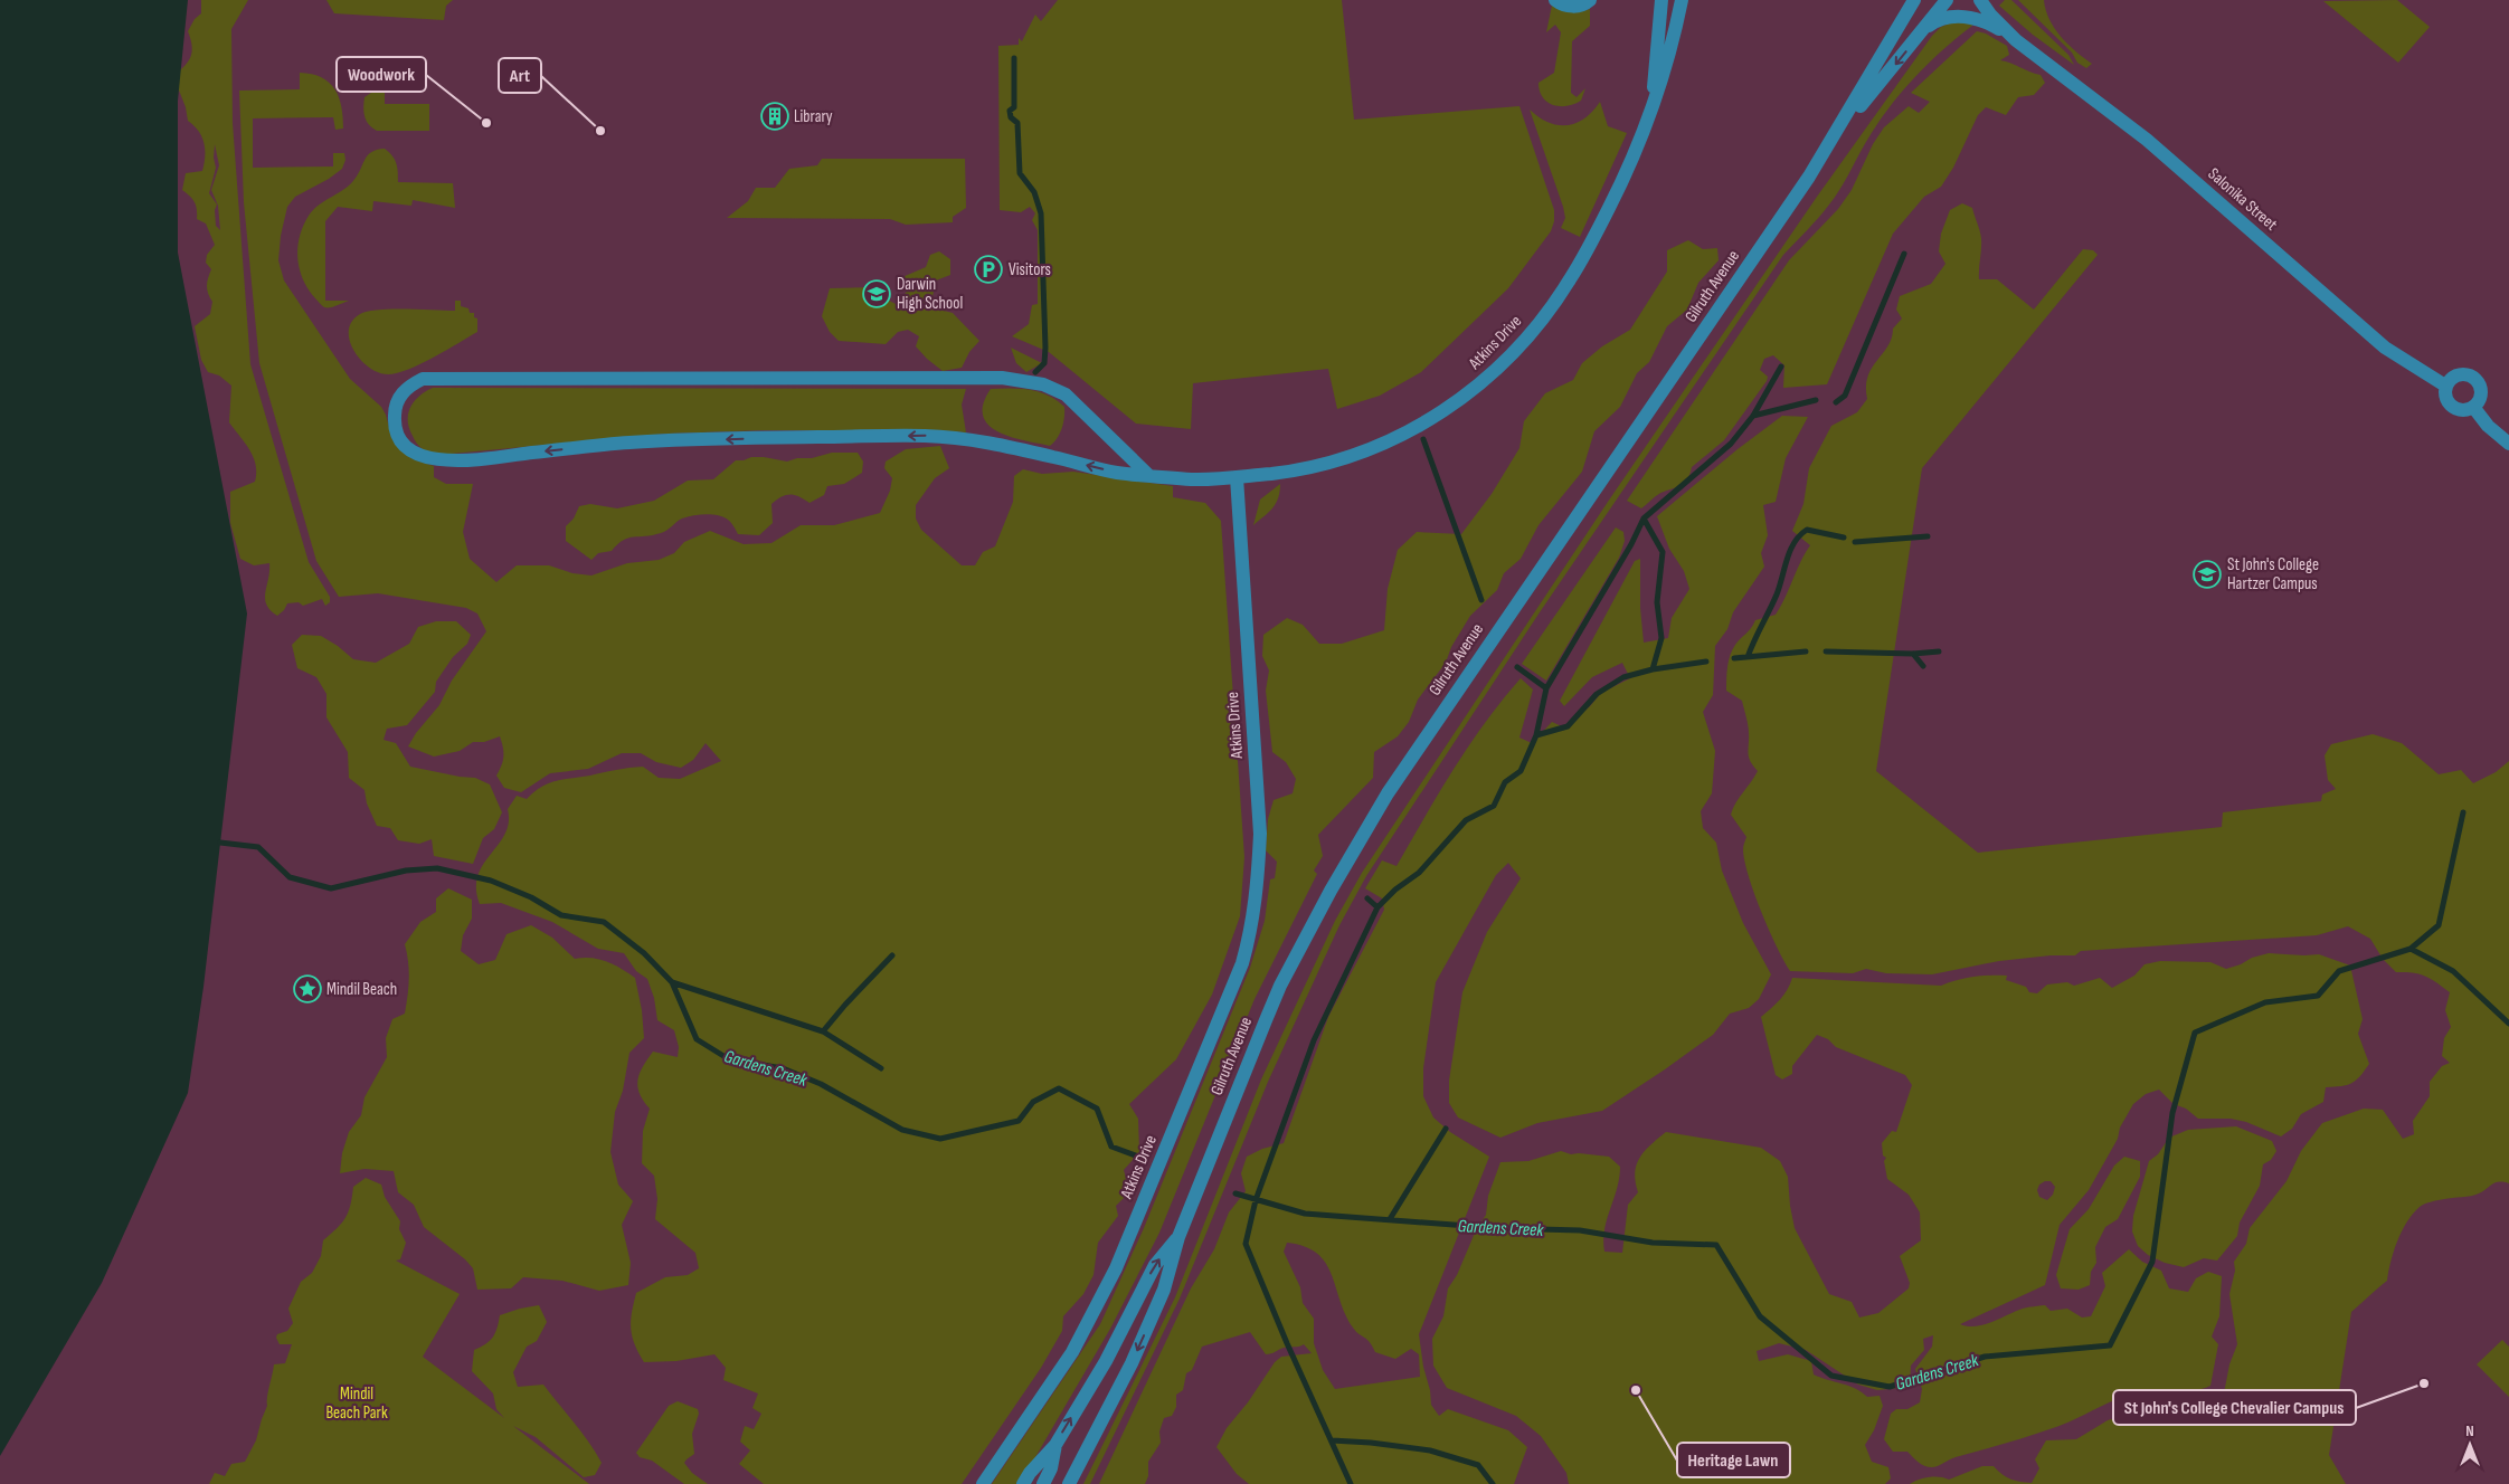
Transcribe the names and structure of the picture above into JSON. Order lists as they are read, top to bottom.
{
  "streets": {
    "street": ["Salonika Street", "Gilruth Avenue", "Atkins Drive"]
  },
  "crossings": [
    ["Salonika Street", "Gilruth Avenue"]
  ],
  "water": ["Gardens Creek"],
  "parks": ["Mindil Beach Park"],
  "places": {
    "building": ["Library"],
    "other": [
      "Woodwork",
      "Art",
      "St John's College Chevalier Campus",
      "Heritage Lawn"
    ],
    "parking": ["Visitors"],
    "school or university": ["Darwin High School", "St John's College Hartzer Campus"],
    "place": ["Mindil Beach"]
  },
  "north": "top"
}
